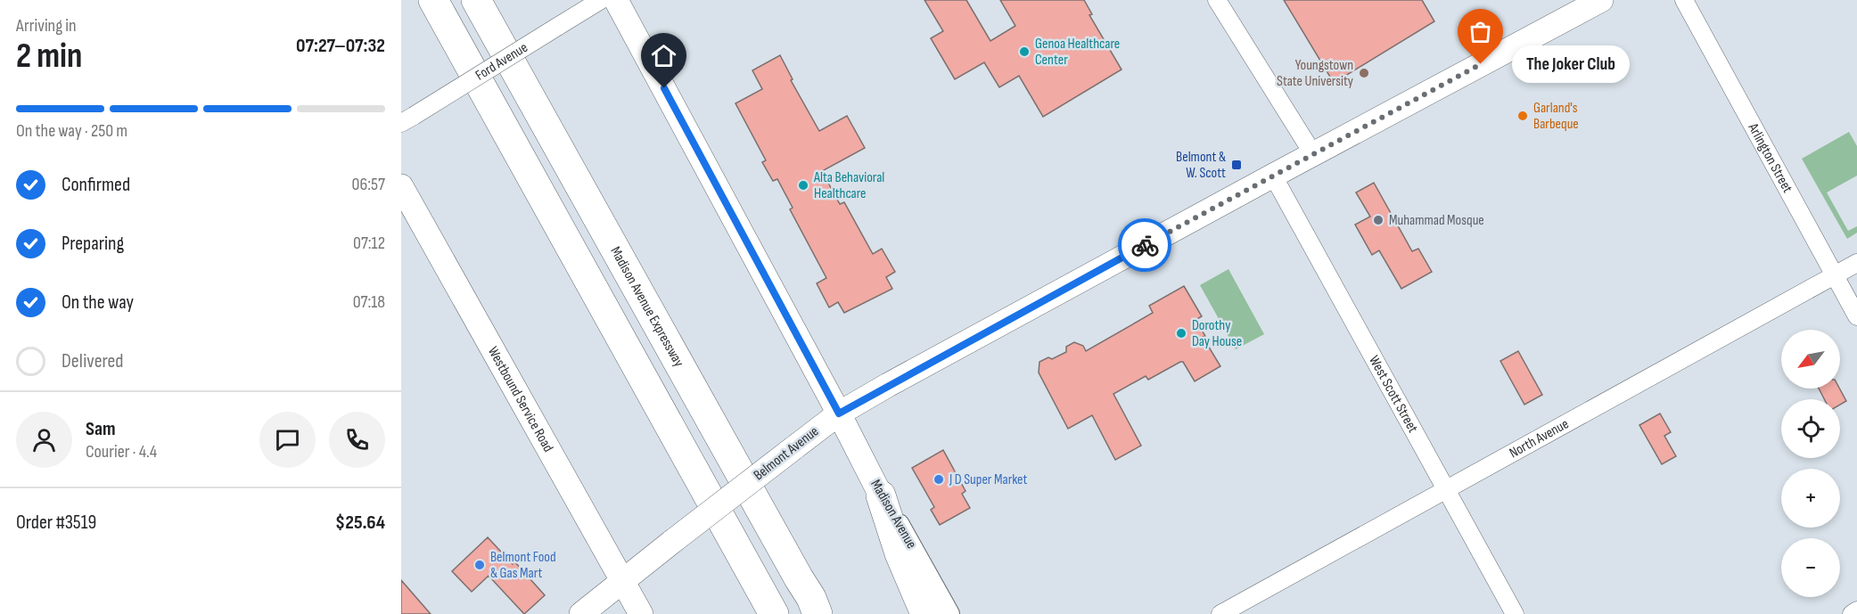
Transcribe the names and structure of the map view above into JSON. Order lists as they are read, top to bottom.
{
  "streets": {
    "highway": ["Madison Avenue Expressway"],
    "main road": ["Westbound Service Road", "Belmont Avenue", "Madison Avenue"],
    "street": [
      "Ford Avenue",
      "Arlington Street",
      "West Scott Street",
      "North Avenue"
    ]
  },
  "crossings": [
    ["Arlington Street", "North Avenue"],
    ["West Scott Street", "North Avenue"],
    ["West Scott Street", "Belmont Avenue"],
    ["Westbound Service Road", "Belmont Avenue"],
    ["Belmont Avenue", "Madison Avenue"]
  ],
  "places": {
    "other": [
      "Genoa Healthcare Center",
      "The Joker Club",
      "Youngstown State University",
      "Garland's Barbeque",
      "Alta Behavioral Healthcare",
      "Muhammad Mosque",
      "Dorothy Day House",
      "J D Super Market",
      "Belmont Food & Gas Mart"
    ],
    "transit": ["Belmont & W. Scott"]
  },
  "north": "bottom left",
  "page": {
    "heading": ["2 min", "Arriving in", "07:27–07:32"],
    "panel": [
      "Sam",
      "Courier · 4.4",
      "Order #3519",
      "$25.64"
    ],
    "bubble": "The Joker Club",
    "bar": "On the way · 250 m",
    "list": [
      ["Confirmed", "06:57"],
      ["Preparing", "07:12"],
      ["On the way", "07:18"],
      "Delivered"
    ],
    "map_buttons": ["+", "−"]
  }
}
